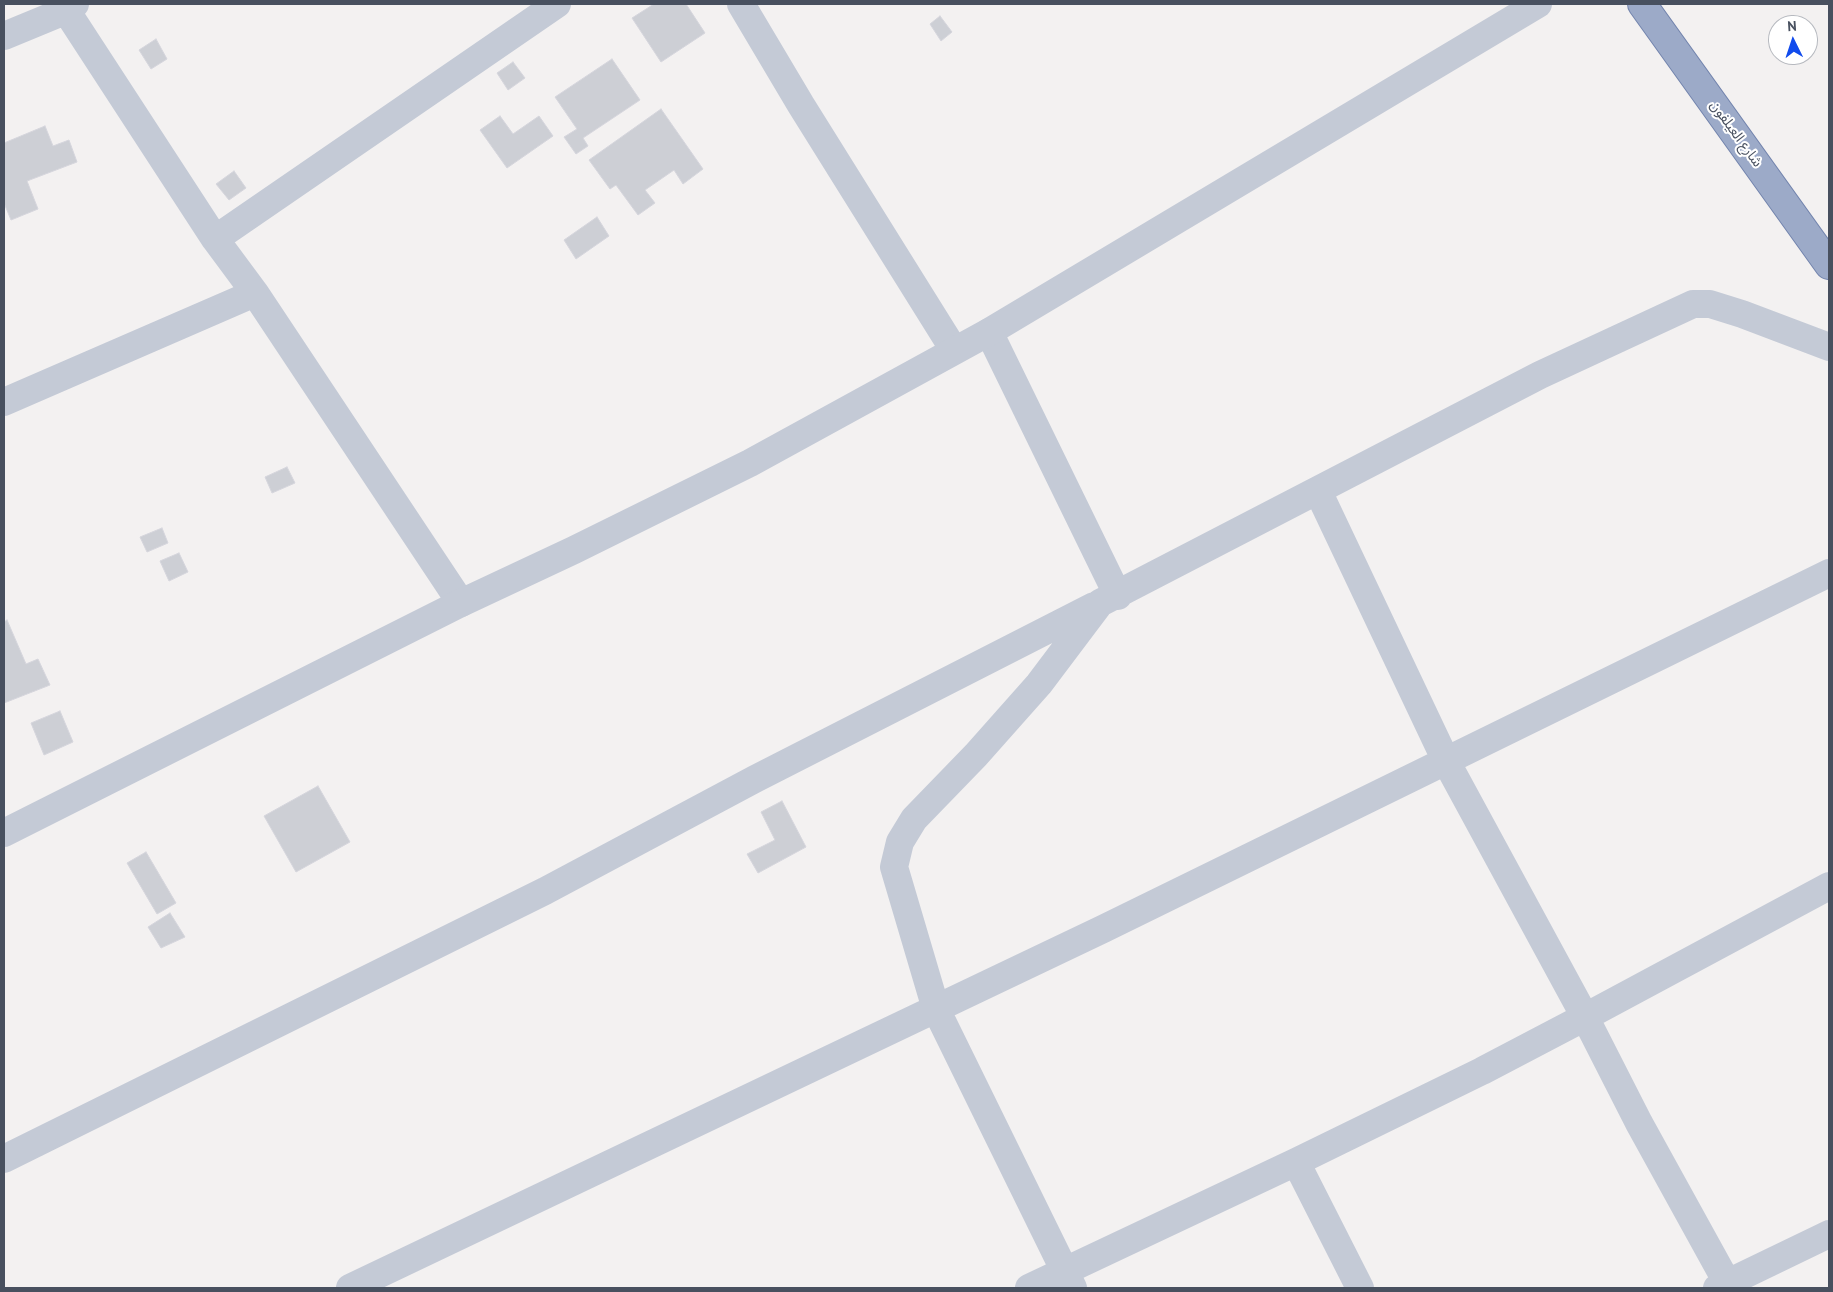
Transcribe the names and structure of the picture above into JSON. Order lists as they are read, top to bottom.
{
  "streets": {
    "highway": ["شارع العيلفون"]
  },
  "north": "top"
}
